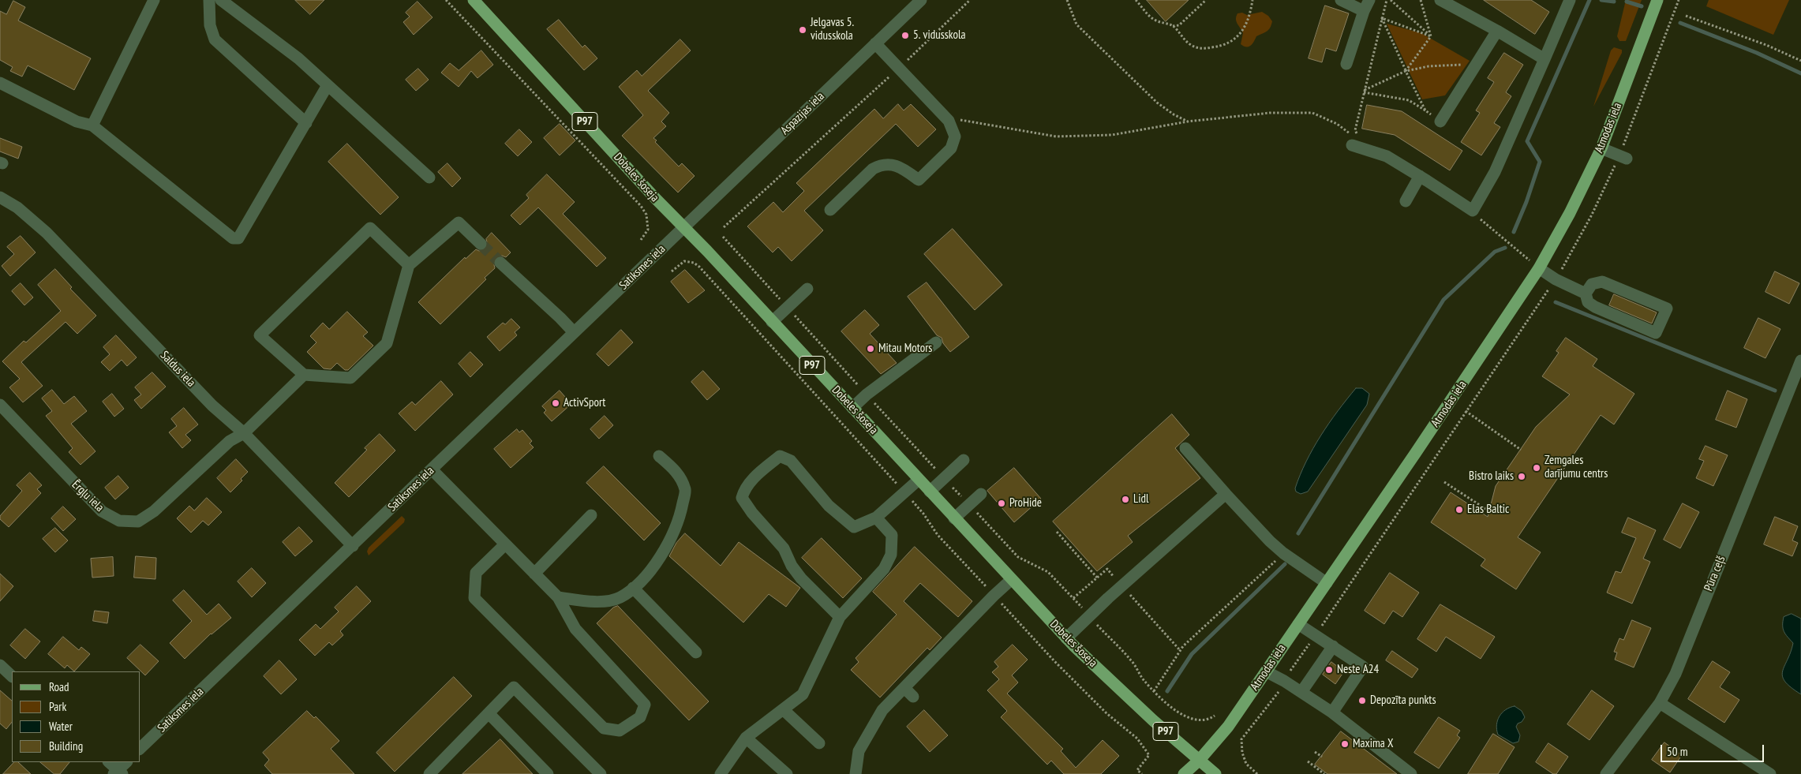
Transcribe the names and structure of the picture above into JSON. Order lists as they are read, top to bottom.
{
  "streets": {
    "main road": ["P97", "Atmodas iela", "Dobeles šoseja"],
    "street": [
      "Aspazijas iela",
      "Satiksmes iela",
      "Saldus iela",
      "Ērgļu iela",
      "Pūra ceļš"
    ]
  },
  "crossings": [
    ["Aspazijas iela", "Dobeles šoseja"],
    ["Aspazijas iela", "Satiksmes iela"],
    ["Atmodas iela", "Dobeles šoseja"],
    ["Dobeles šoseja", "Satiksmes iela"],
    ["Satiksmes iela", "Saldus iela"],
    ["Saldus iela", "Ērgļu iela"]
  ],
  "places": [
    "Jelgavas 5. vidusskola",
    "5. vidusskola",
    "Mitau Motors",
    "ActivSport",
    "Zemgales darījumu centrs",
    "Bistro laiks",
    "Lidl",
    "ProHide",
    "Elas Baltic",
    "Neste A24",
    "Depozīta punkts",
    "Maxima X"
  ],
  "legend": [
    "Road",
    "Park",
    "Water",
    "Building"
  ],
  "scale_bar": "50 m"
}
